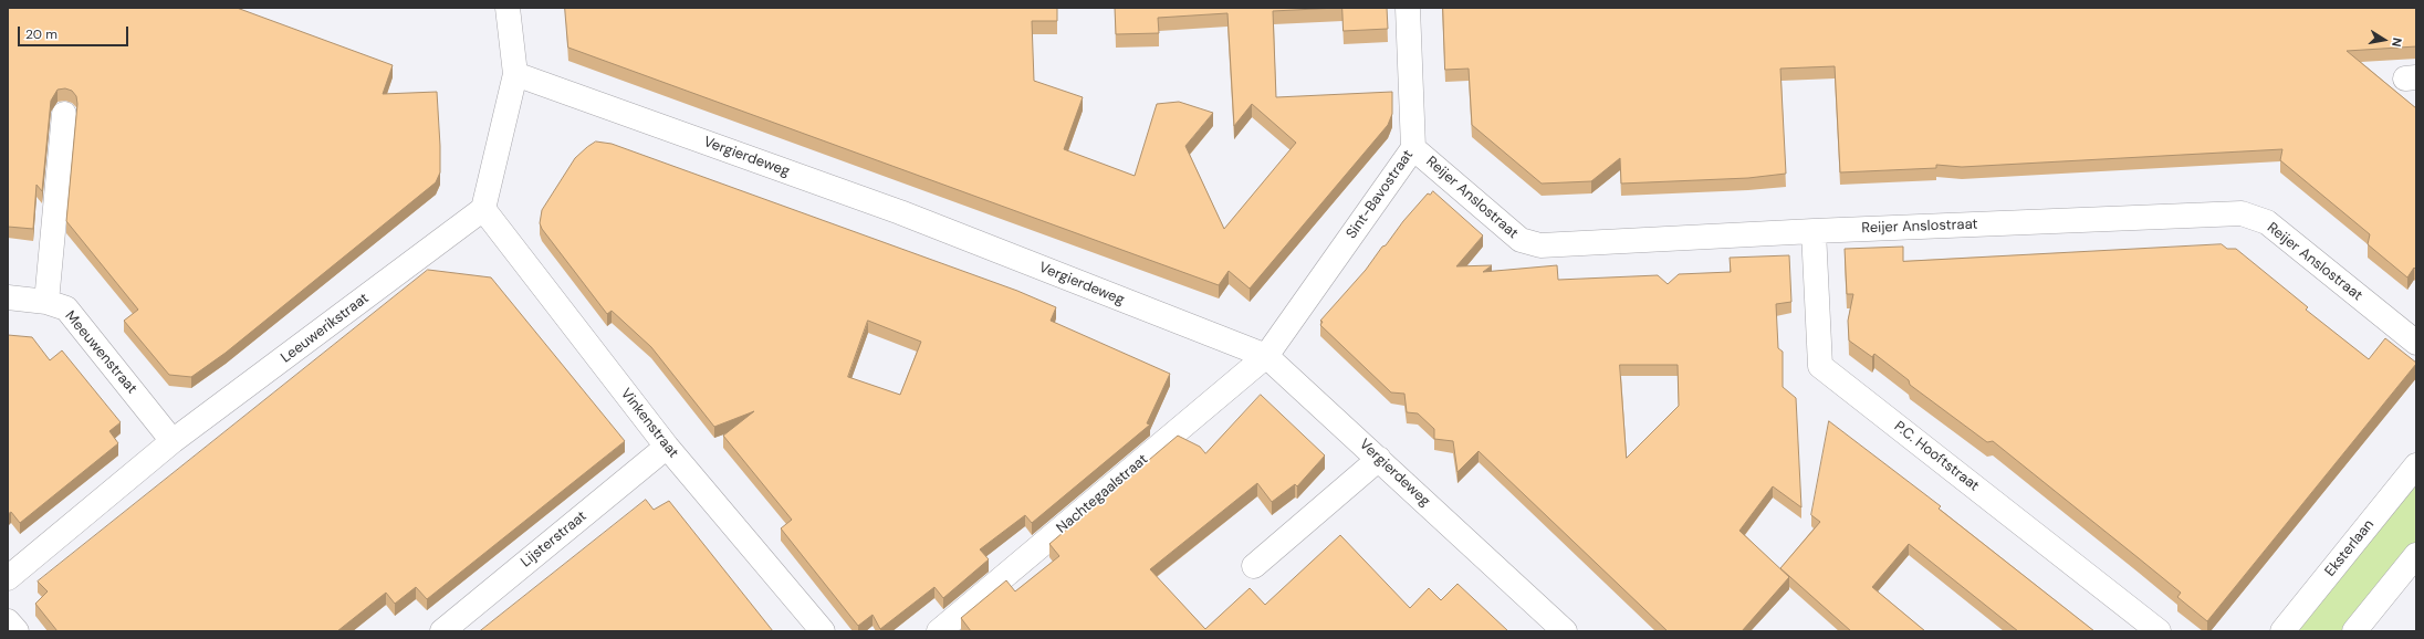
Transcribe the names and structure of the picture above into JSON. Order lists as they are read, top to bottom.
{
  "streets": {
    "street": [
      "Vergierdeweg",
      "Sint-Bavostraat",
      "Reijer Anslostraat",
      "Leeuwerikstraat",
      "Meeuwenstraat",
      "Vinkenstraat",
      "P.C. Hooftstraat",
      "Nachtegaalstraat",
      "Lijsterstraat",
      "Eksterlaan"
    ]
  },
  "crossings": [
    ["Vergierdeweg", "Sint-Bavostraat"],
    ["Vergierdeweg", "Nachtegaalstraat"],
    ["Sint-Bavostraat", "Reijer Anslostraat"],
    ["Sint-Bavostraat", "Nachtegaalstraat"],
    ["Reijer Anslostraat", "P.C. Hooftstraat"],
    ["Leeuwerikstraat", "Meeuwenstraat"],
    ["Leeuwerikstraat", "Vinkenstraat"],
    ["Vinkenstraat", "Lijsterstraat"]
  ],
  "scale_bar": "20 m",
  "north": "right"
}
